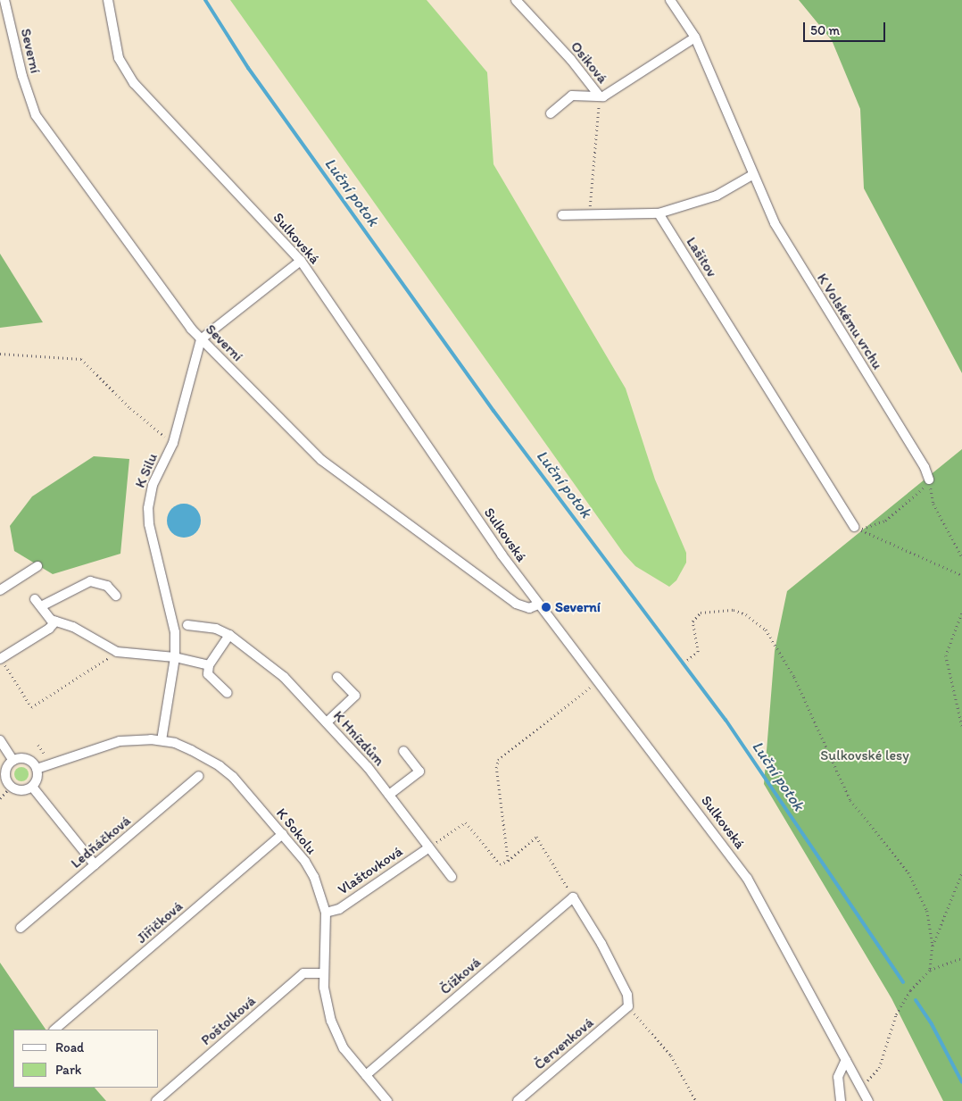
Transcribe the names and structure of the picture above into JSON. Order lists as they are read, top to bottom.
{
  "streets": {
    "street": [
      "Severní",
      "Osiková",
      "Sulkovská",
      "Lašitov",
      "K Volskému vrchu",
      "K Silu",
      "K Hnízdům",
      "K Sokolu",
      "Ledňáčková",
      "Vlaštovková",
      "Jiřičková",
      "Čížková",
      "Poštolková",
      "Červenková"
    ]
  },
  "crossings": [
    ["Severní", "Sulkovská"],
    ["Severní", "K Silu"],
    ["K Silu", "K Sokolu"],
    ["K Hnízdům", "Vlaštovková"],
    ["K Sokolu", "Vlaštovková"],
    ["K Sokolu", "Jiřičková"],
    ["K Sokolu", "Čížková"],
    ["K Sokolu", "Poštolková"]
  ],
  "water": ["Luční potok"],
  "parks": ["Sulkovské lesy"],
  "places": ["Severní"],
  "legend": ["Road", "Park"],
  "scale_bar": "50 m"
}
